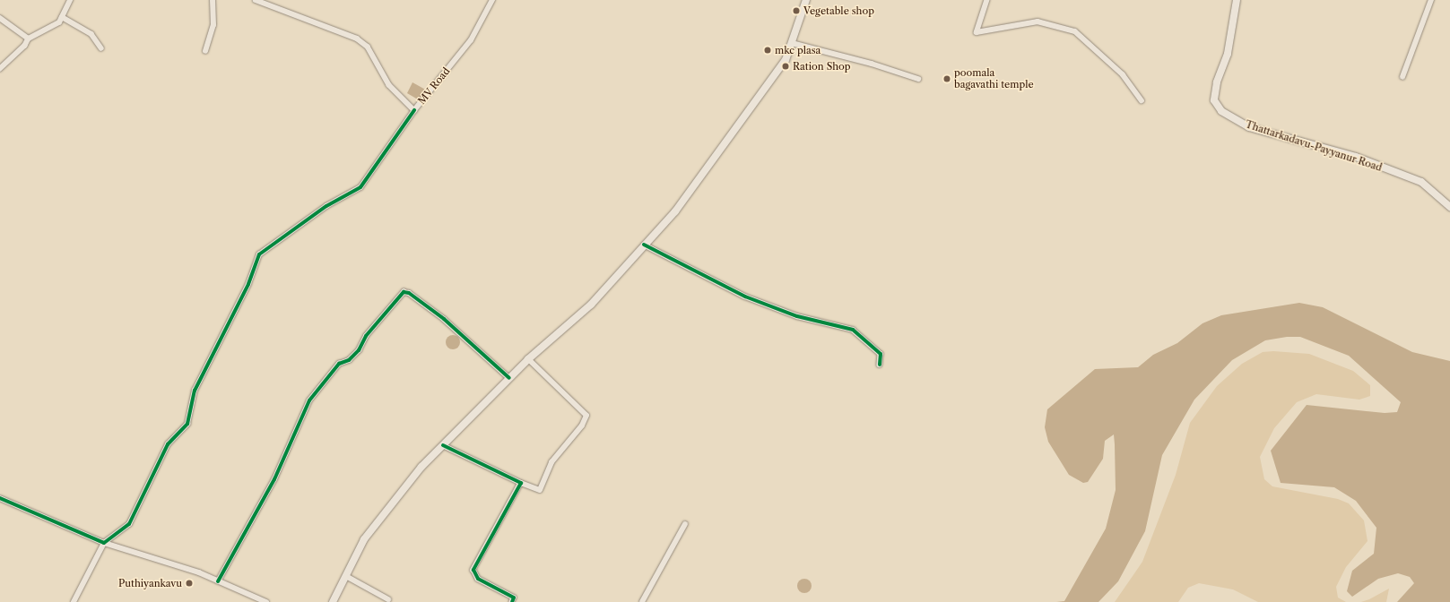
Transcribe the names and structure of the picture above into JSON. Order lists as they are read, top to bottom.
{
  "streets": {
    "main road": ["Thattarkadavu-Payyanur Road"],
    "street": ["MV Road"]
  },
  "places": [
    "Vegetable shop",
    "mkc plasa",
    "Ration Shop",
    "poomala bagavathi temple",
    "Puthiyankavu"
  ]
}
